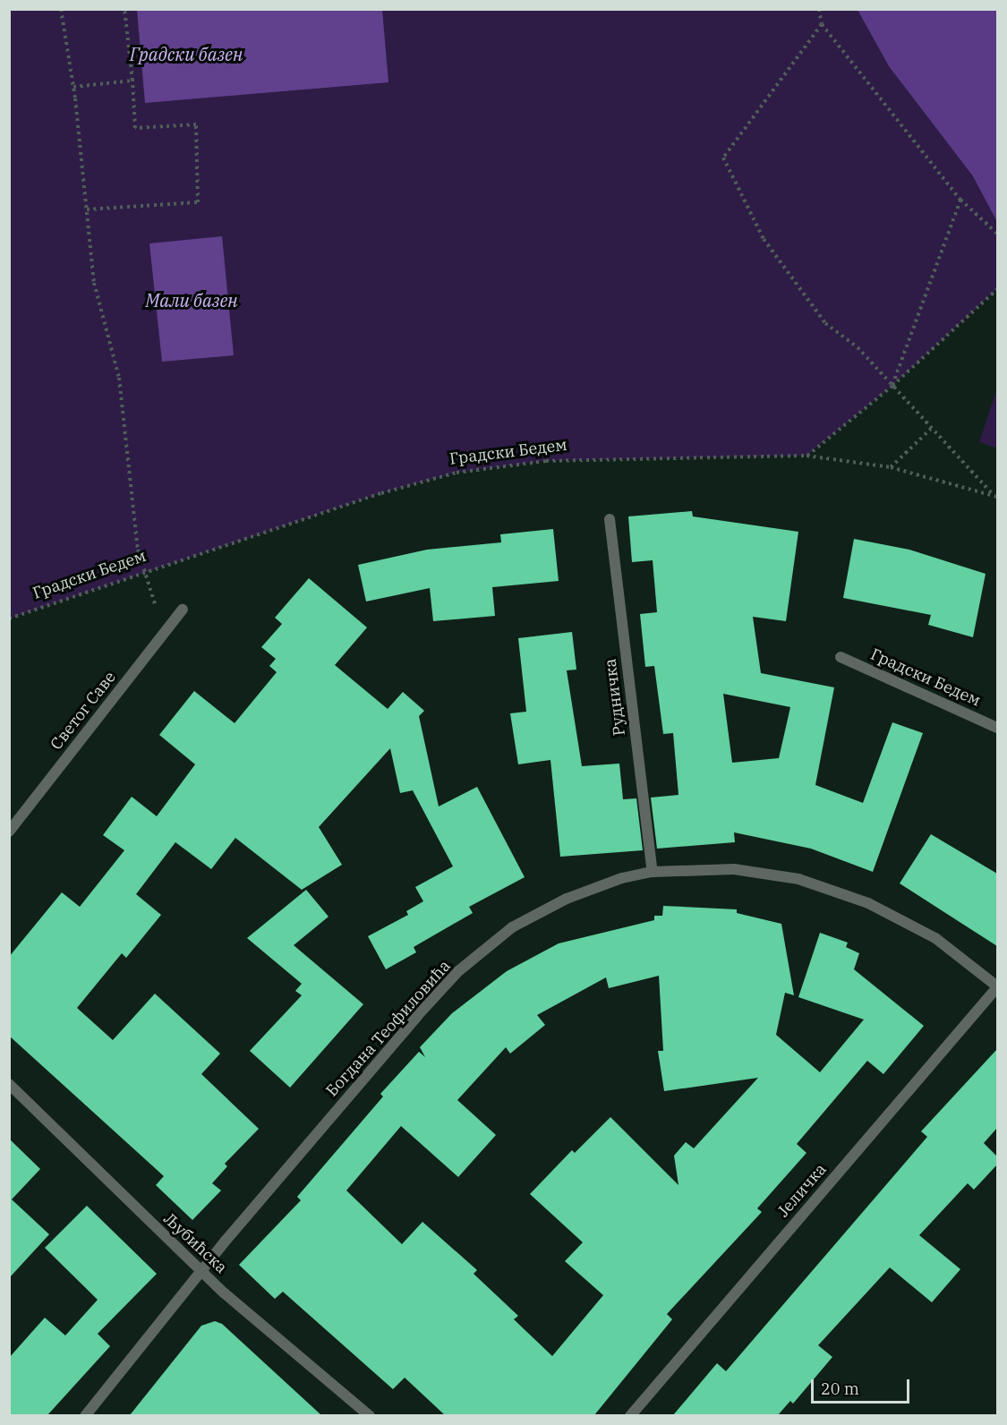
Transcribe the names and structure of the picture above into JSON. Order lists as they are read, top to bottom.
{
  "streets": {
    "street": [
      "Градски Бедем",
      "Рудничка",
      "Светог Саве",
      "Богдана Теофиловића",
      "Јеличка",
      "Љубићска"
    ]
  },
  "crossings": [
    ["Рудничка", "Богдана Теофиловића"],
    ["Богдана Теофиловића", "Јеличка"],
    ["Богдана Теофиловића", "Љубићска"]
  ],
  "water": ["Градски базен", "Мали базен"],
  "scale_bar": "20 m"
}
